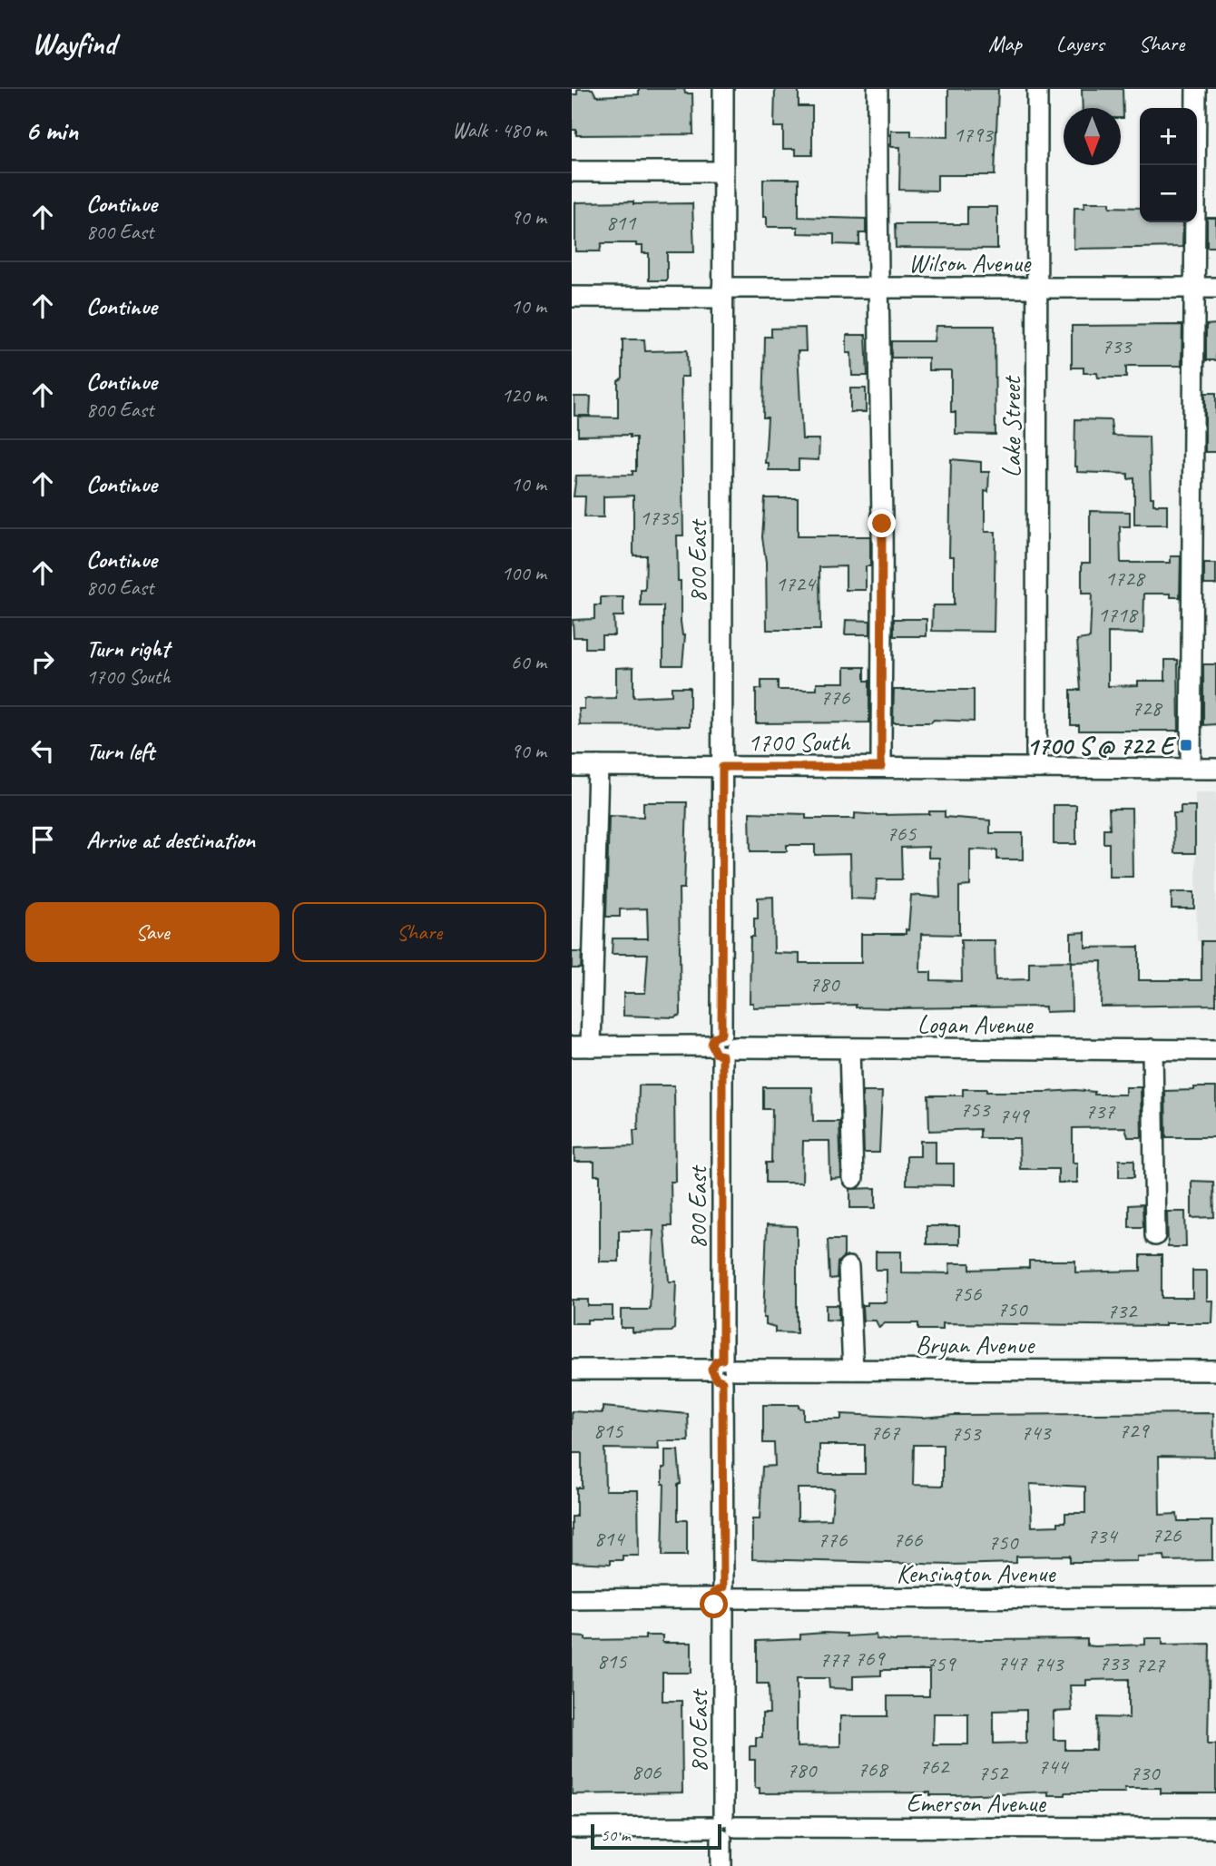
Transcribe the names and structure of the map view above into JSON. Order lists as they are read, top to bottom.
{
  "streets": {
    "street": [
      "Wilson Avenue",
      "Lake Street",
      "800 East",
      "1700 South",
      "Logan Avenue",
      "Bryan Avenue",
      "Kensington Avenue",
      "Emerson Avenue"
    ]
  },
  "crossings": [
    ["Wilson Avenue", "Lake Street"],
    ["Wilson Avenue", "800 East"],
    ["Lake Street", "1700 South"],
    ["800 East", "1700 South"],
    ["800 East", "Logan Avenue"],
    ["800 East", "Bryan Avenue"],
    ["800 East", "Kensington Avenue"],
    ["800 East", "Emerson Avenue"]
  ],
  "places": {
    "transit": ["1700 S @ 722 E"]
  },
  "house_numbers": [
    "1793",
    "811",
    "733",
    "1735",
    "1728",
    "1724",
    "1718",
    "776",
    "728",
    "765",
    "780",
    "753",
    "737",
    "749",
    "756",
    "750",
    "732",
    "815",
    "729",
    "767",
    "743",
    "753",
    "726",
    "734",
    "814",
    "776",
    "766",
    "750",
    "769",
    "777",
    "815",
    "747",
    "733",
    "759",
    "743",
    "727",
    "762",
    "744",
    "768",
    "780",
    "806",
    "752",
    "730"
  ],
  "scale_bar": "50 m",
  "north": "bottom",
  "page": {
    "header": "Wayfind",
    "nav": ["Map", "Layers", "Share"],
    "heading": ["6 min", "Walk · 480 m"],
    "map_buttons": ["+", "−"],
    "list": [
      ["Continue", "800 East", "90 m"],
      ["Continue", "10 m"],
      ["Continue", "800 East", "120 m"],
      ["Continue", "10 m"],
      ["Continue", "800 East", "100 m"],
      ["Turn right", "1700 South", "60 m"],
      ["Turn left", "90 m"],
      "Arrive at destination"
    ],
    "buttons": ["Save", "Share"],
    "scale": "50 m"
  }
}
